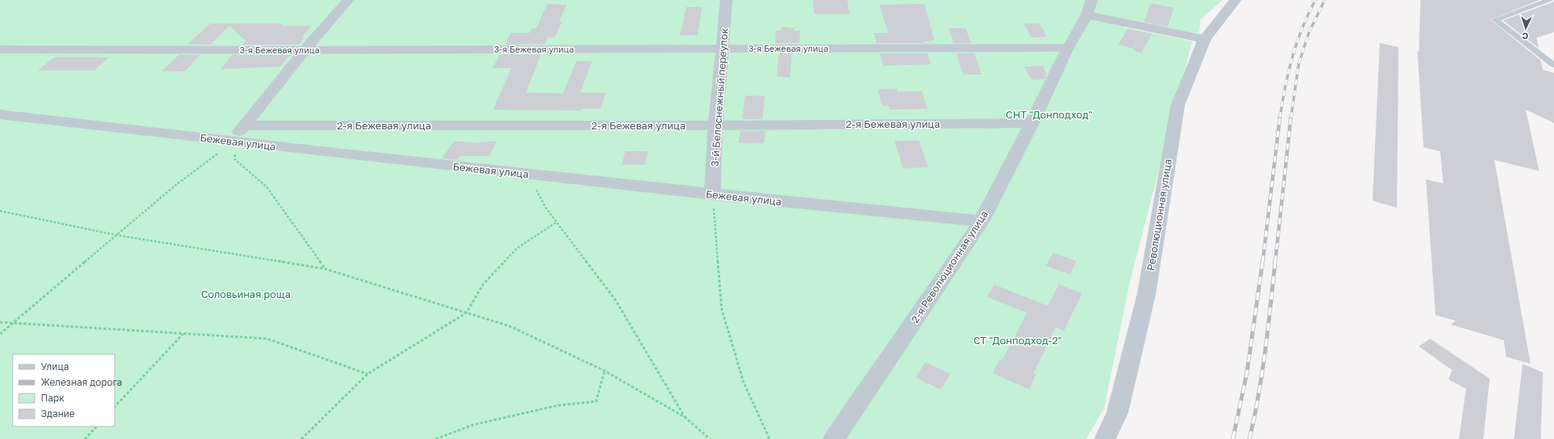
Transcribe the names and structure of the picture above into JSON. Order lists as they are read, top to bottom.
{
  "streets": {
    "street": [
      "3-я Бежевая улица",
      "3-й Белоснежный переулок",
      "2-я Бежевая улица",
      "Бежевая улица",
      "Революционная улица",
      "2-я Революционная улица"
    ]
  },
  "crossings": [
    ["3-я Бежевая улица", "3-й Белоснежный переулок"],
    ["3-я Бежевая улица", "2-я Революционная улица"],
    ["3-й Белоснежный переулок", "2-я Бежевая улица"],
    ["3-й Белоснежный переулок", "Бежевая улица"],
    ["2-я Бежевая улица", "2-я Революционная улица"],
    ["Бежевая улица", "2-я Революционная улица"]
  ],
  "parks": ["СНТ \"Донподход\"", "Соловьиная роща", "СТ \"Донподход-2\""],
  "legend": [
    "Улица",
    "Железная дорога",
    "Парк",
    "Здание"
  ],
  "north": "bottom"
}
